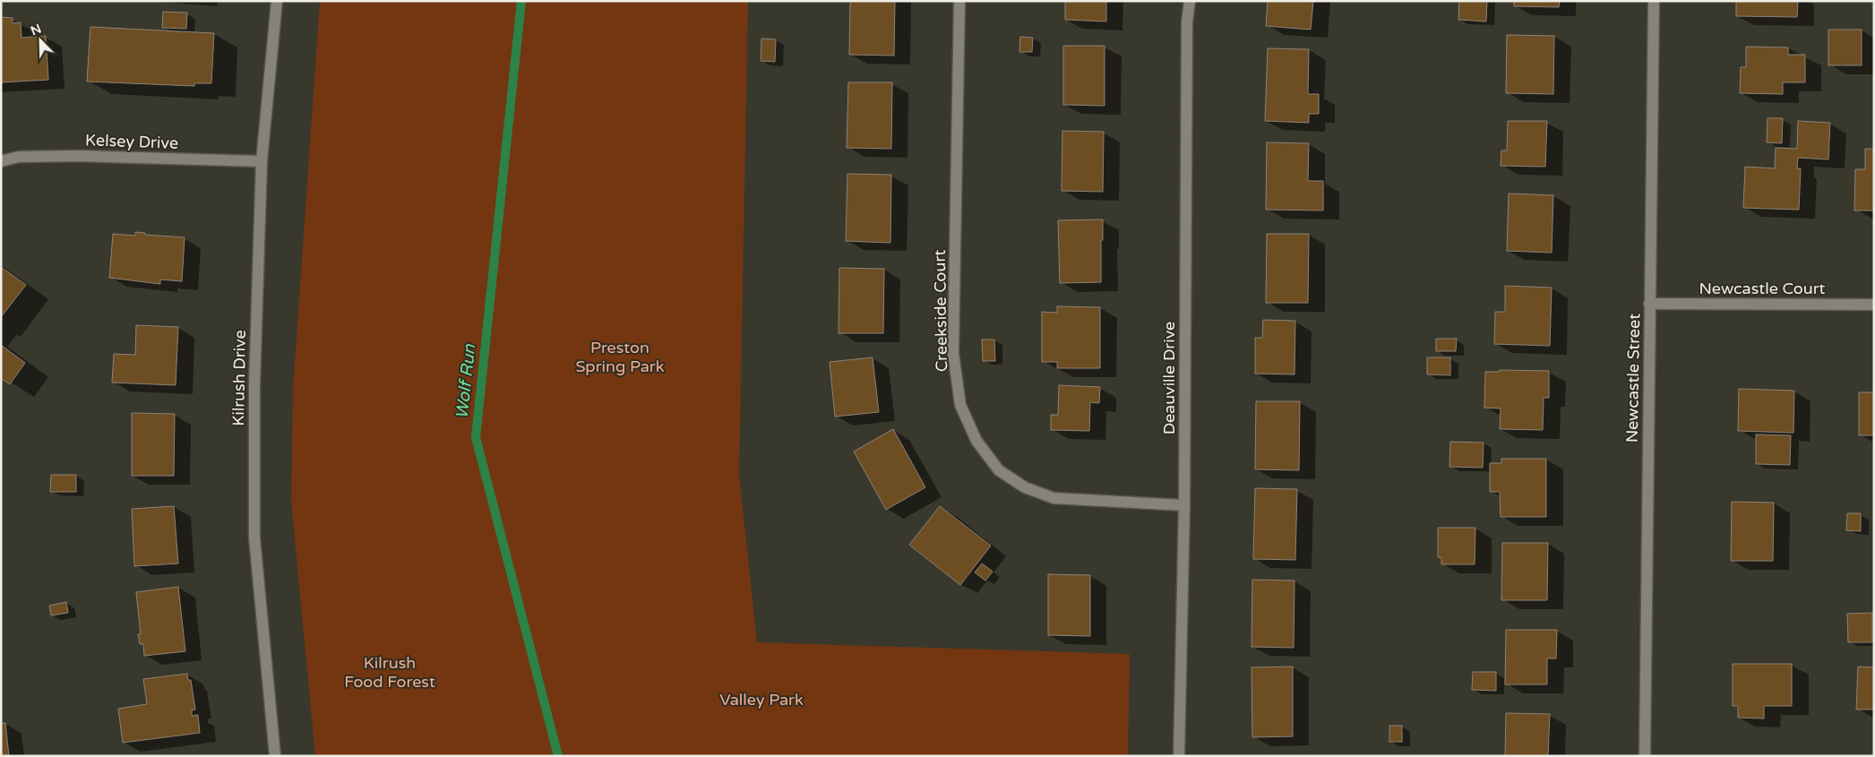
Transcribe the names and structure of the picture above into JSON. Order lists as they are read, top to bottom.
{
  "streets": {
    "street": [
      "Kelsey Drive",
      "Newcastle Court",
      "Creekside Court",
      "Kilrush Drive",
      "Deauville Drive",
      "Newcastle Street"
    ]
  },
  "crossings": [
    ["Kelsey Drive", "Kilrush Drive"],
    ["Newcastle Court", "Newcastle Street"],
    ["Creekside Court", "Deauville Drive"]
  ],
  "water": ["Wolf Run"],
  "parks": ["Preston Spring Park", "Kilrush Food Forest", "Valley Park"],
  "north": "top left"
}
